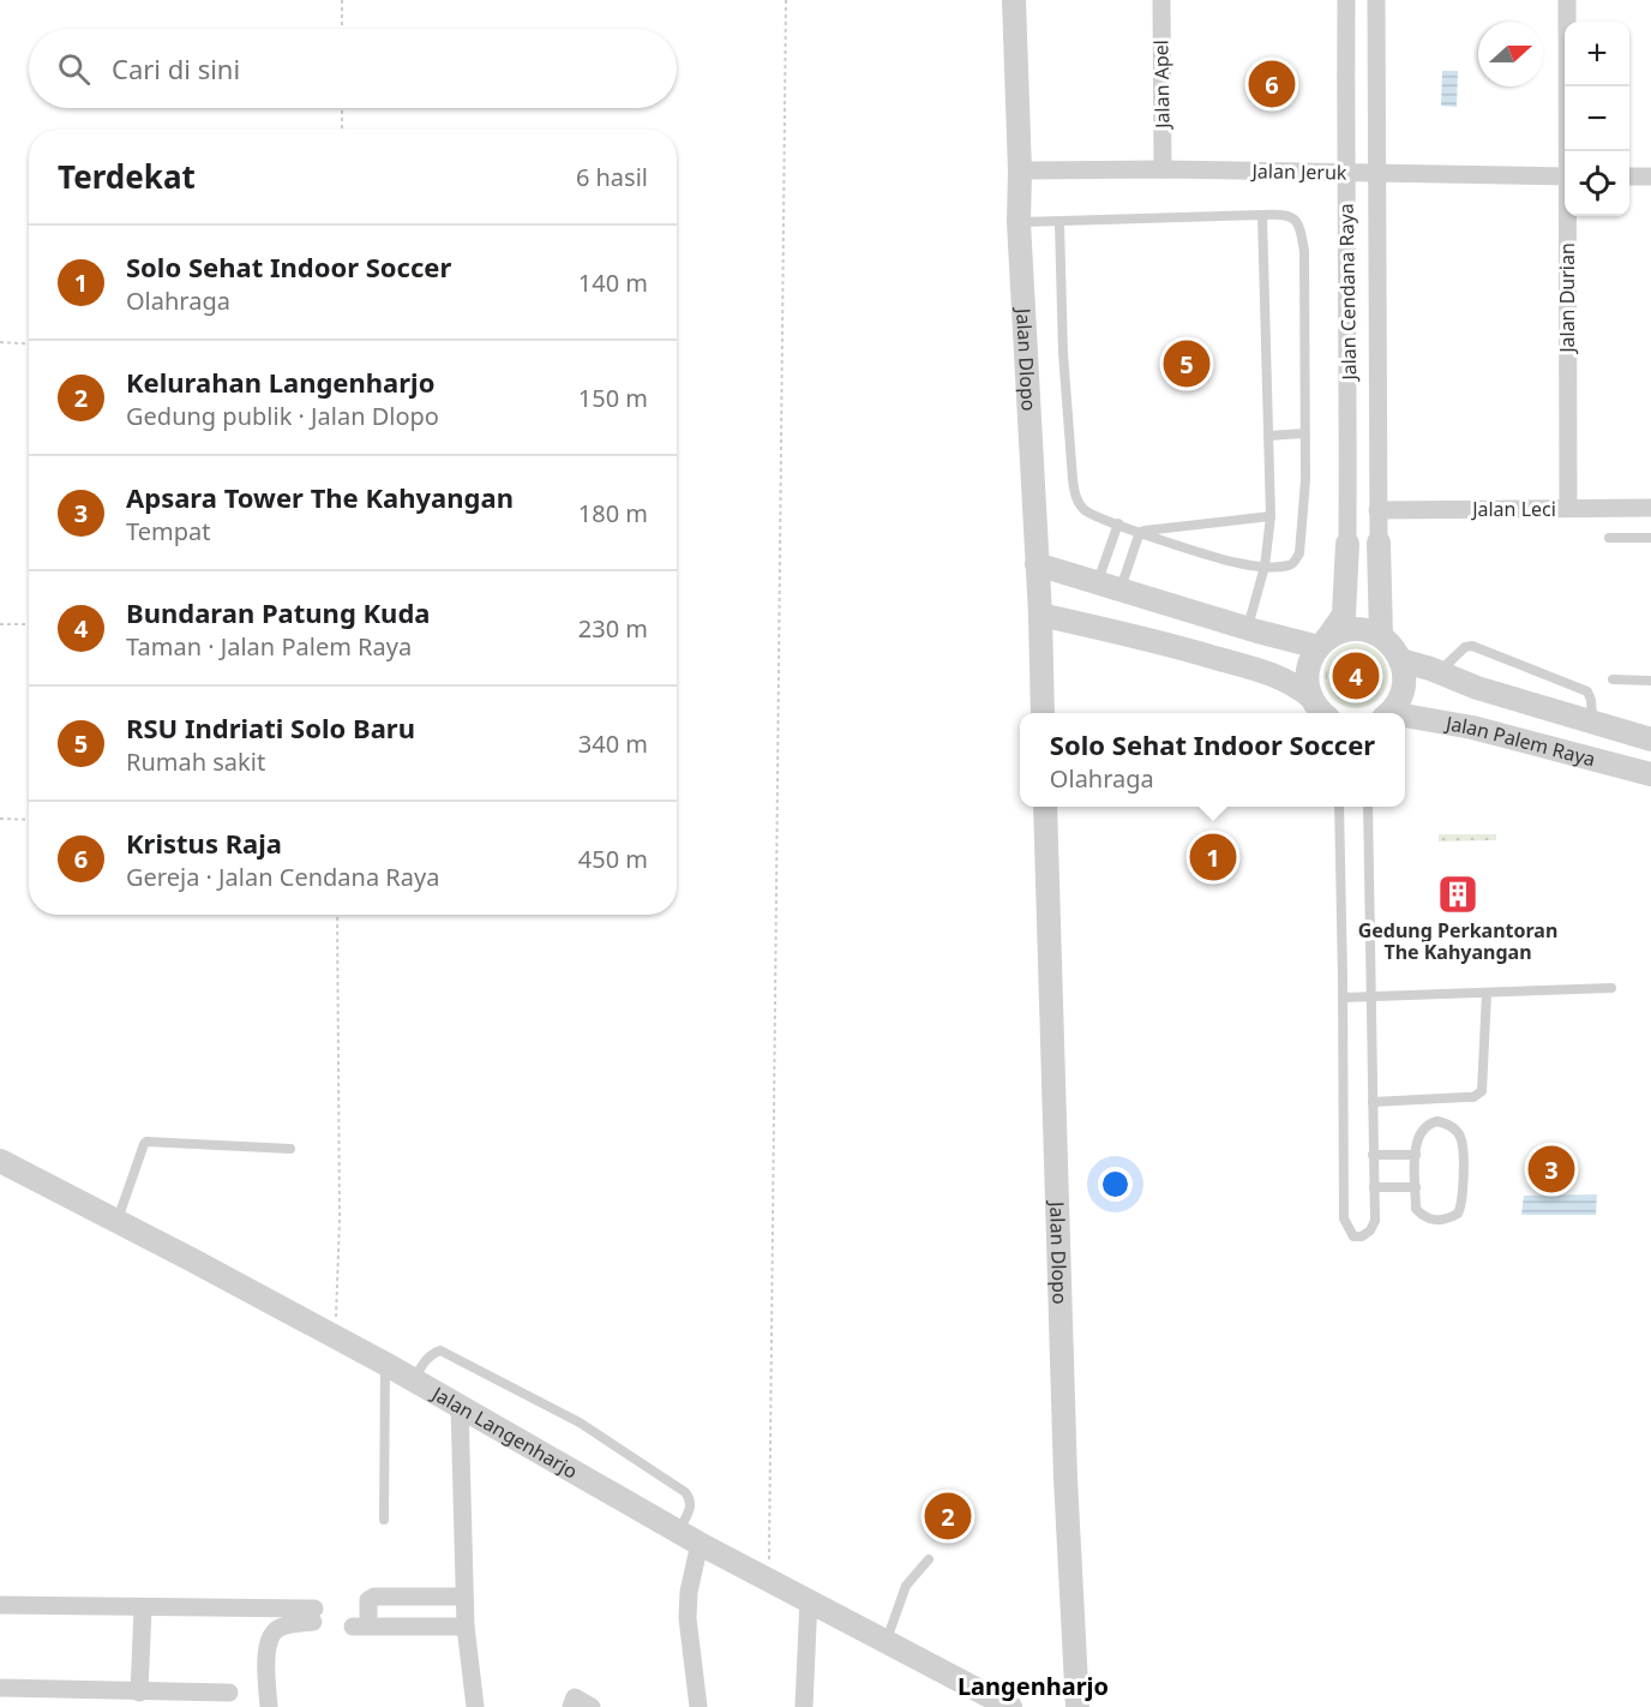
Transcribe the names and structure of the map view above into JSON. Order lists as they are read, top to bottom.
{
  "streets": {
    "street": [
      "Jalan Apel",
      "Jalan Jeruk",
      "Jalan Cendana Raya",
      "Jalan Durian",
      "Jalan Dlopo",
      "Jalan Leci",
      "Jalan Palem Raya",
      "Jalan Langenharjo"
    ]
  },
  "crossings": [
    ["Jalan Apel", "Jalan Jeruk"],
    ["Jalan Jeruk", "Jalan Cendana Raya"],
    ["Jalan Cendana Raya", "Jalan Leci"],
    ["Jalan Durian", "Jalan Leci"]
  ],
  "districts": ["Langenharjo"],
  "places": {
    "building": ["Gedung Perkantoran The Kahyangan"]
  },
  "north": "right",
  "page": {
    "map_buttons": ["+", "−"],
    "search": "Cari di sini",
    "pins": [
      "6",
      "5",
      "4",
      "1",
      "3",
      "2"
    ],
    "heading": ["Terdekat", "6 hasil"],
    "list": [
      {
        "mark": "1",
        "name": "Solo Sehat Indoor Soccer",
        "note": "Olahraga",
        "value": "140 m"
      },
      {
        "mark": "2",
        "name": "Kelurahan Langenharjo",
        "note": "Gedung publik · Jalan Dlopo",
        "value": "150 m"
      },
      {
        "mark": "3",
        "name": "Apsara Tower The Kahyangan",
        "note": "Tempat",
        "value": "180 m"
      },
      {
        "mark": "4",
        "name": "Bundaran Patung Kuda",
        "note": "Taman · Jalan Palem Raya",
        "value": "230 m"
      },
      {
        "mark": "5",
        "name": "RSU Indriati Solo Baru",
        "note": "Rumah sakit",
        "value": "340 m"
      },
      {
        "mark": "6",
        "name": "Kristus Raja",
        "note": "Gereja · Jalan Cendana Raya",
        "value": "450 m"
      }
    ],
    "popup": ["Solo Sehat Indoor Soccer", "Olahraga"]
  }
}
